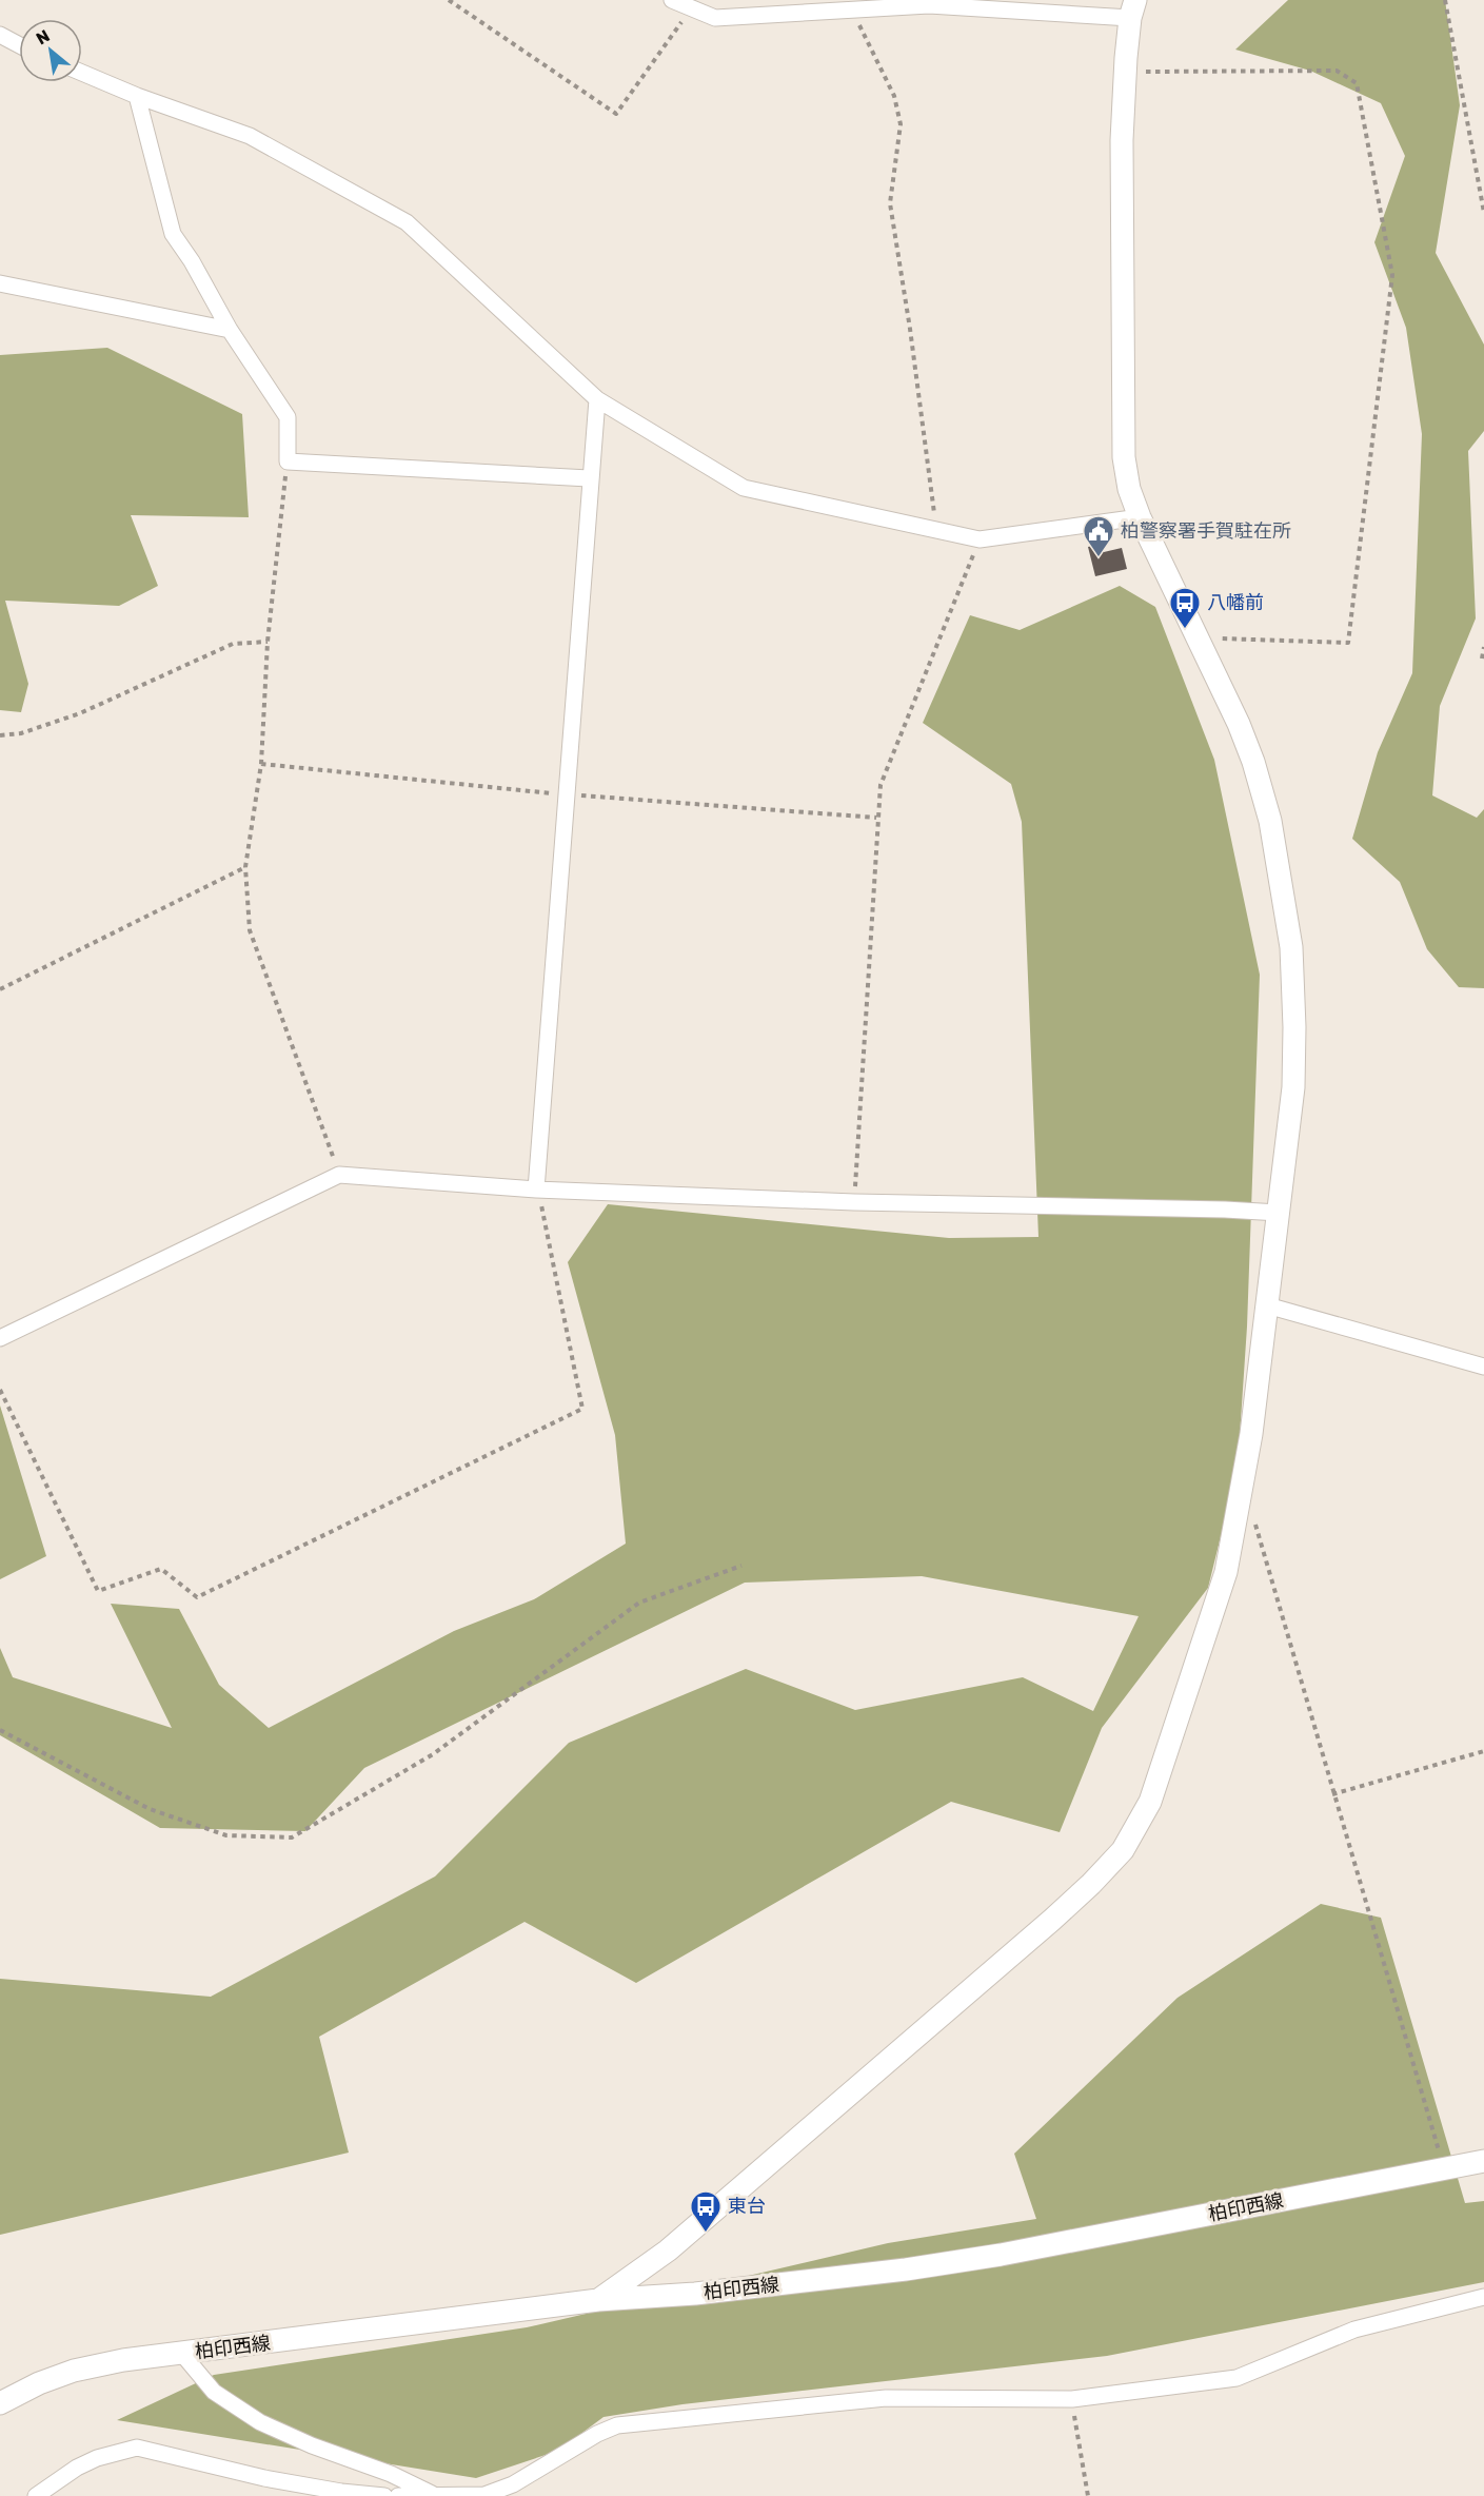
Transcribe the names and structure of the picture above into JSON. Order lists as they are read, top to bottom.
{
  "streets": {
    "street": ["柏印西線"]
  },
  "places": {
    "public building": ["柏警察署手賀駐在所"],
    "bus stop": ["八幡前", "東台"]
  },
  "north": "top left"
}
